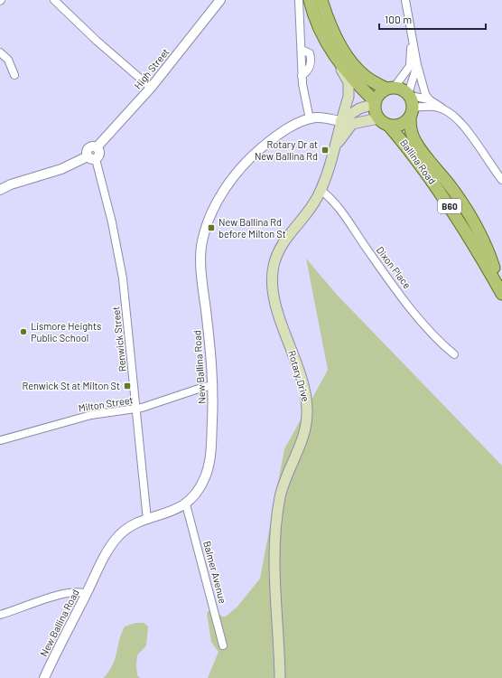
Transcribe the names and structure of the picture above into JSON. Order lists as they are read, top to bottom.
{
  "streets": {
    "main road": ["Ballina Road", "B60", "Rotary Drive"],
    "street": [
      "High Street",
      "Dixon Place",
      "Renwick Street",
      "New Ballina Road",
      "Milton Street",
      "Balmer Avenue"
    ]
  },
  "crossings": [
    ["High Street", "Renwick Street"],
    ["Ballina Road", "B60"],
    ["Dixon Place", "Rotary Drive"],
    ["Renwick Street", "New Ballina Road"],
    ["Renwick Street", "Milton Street"],
    ["New Ballina Road", "Rotary Drive"],
    ["New Ballina Road", "Milton Street"],
    ["New Ballina Road", "Balmer Avenue"]
  ],
  "places": {
    "transit": ["Rotary Dr at New Ballina Rd", "New Ballina Rd before Milton St", "Renwick St at Milton St"],
    "other": ["Lismore Heights Public School"]
  },
  "scale_bar": "100 m"
}
